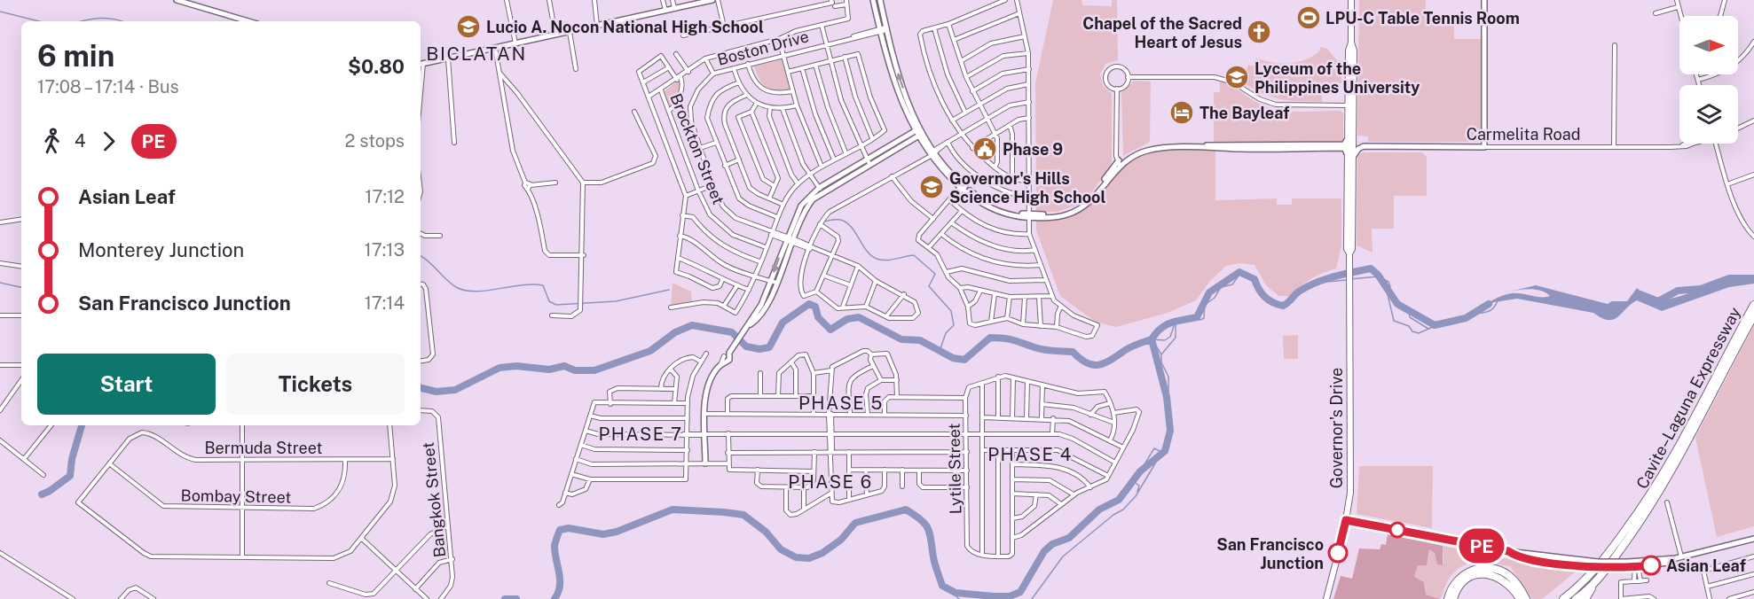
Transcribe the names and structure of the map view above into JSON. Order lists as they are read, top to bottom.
{
  "streets": {
    "highway": ["Cavite–Laguna Expressway"],
    "main road": ["Governor's Drive"],
    "street": [
      "Boston Drive",
      "Carmelita Road",
      "Brockton Street",
      "Bermuda Street",
      "Lytile Street",
      "Bombay Street",
      "Bangkok Street"
    ]
  },
  "crossings": [
    ["Bermuda Street", "Bombay Street"]
  ],
  "districts": [
    "BICLATAN",
    "PHASE 5",
    "PHASE 7",
    "PHASE 4",
    "PHASE 6"
  ],
  "places": {
    "sports": ["LPU-C Table Tennis Room"],
    "school or university": ["Lucio A. Nocon National High School", "Lyceum of the Philippines University", "Governor's Hills Science High School"],
    "church": ["Chapel of the Sacred Heart of Jesus"],
    "hotel": ["The Bayleaf"],
    "public building": ["Phase 9"],
    "other": ["San Francisco Junction", "Asian Leaf"]
  },
  "lines": ["bus line PE"],
  "north": "right",
  "page": {
    "on_map": "PE",
    "heading": ["6 min", "17:08 – 17:14 · Bus", "$0.80"],
    "legs": ["4", "PE", "2 stops"],
    "list": [
      {
        "name": "Asian Leaf",
        "value": "17:12"
      },
      {
        "name": "Monterey Junction",
        "value": "17:13"
      },
      {
        "name": "San Francisco Junction",
        "value": "17:14"
      }
    ],
    "buttons": ["Start", "Tickets"]
  }
}
